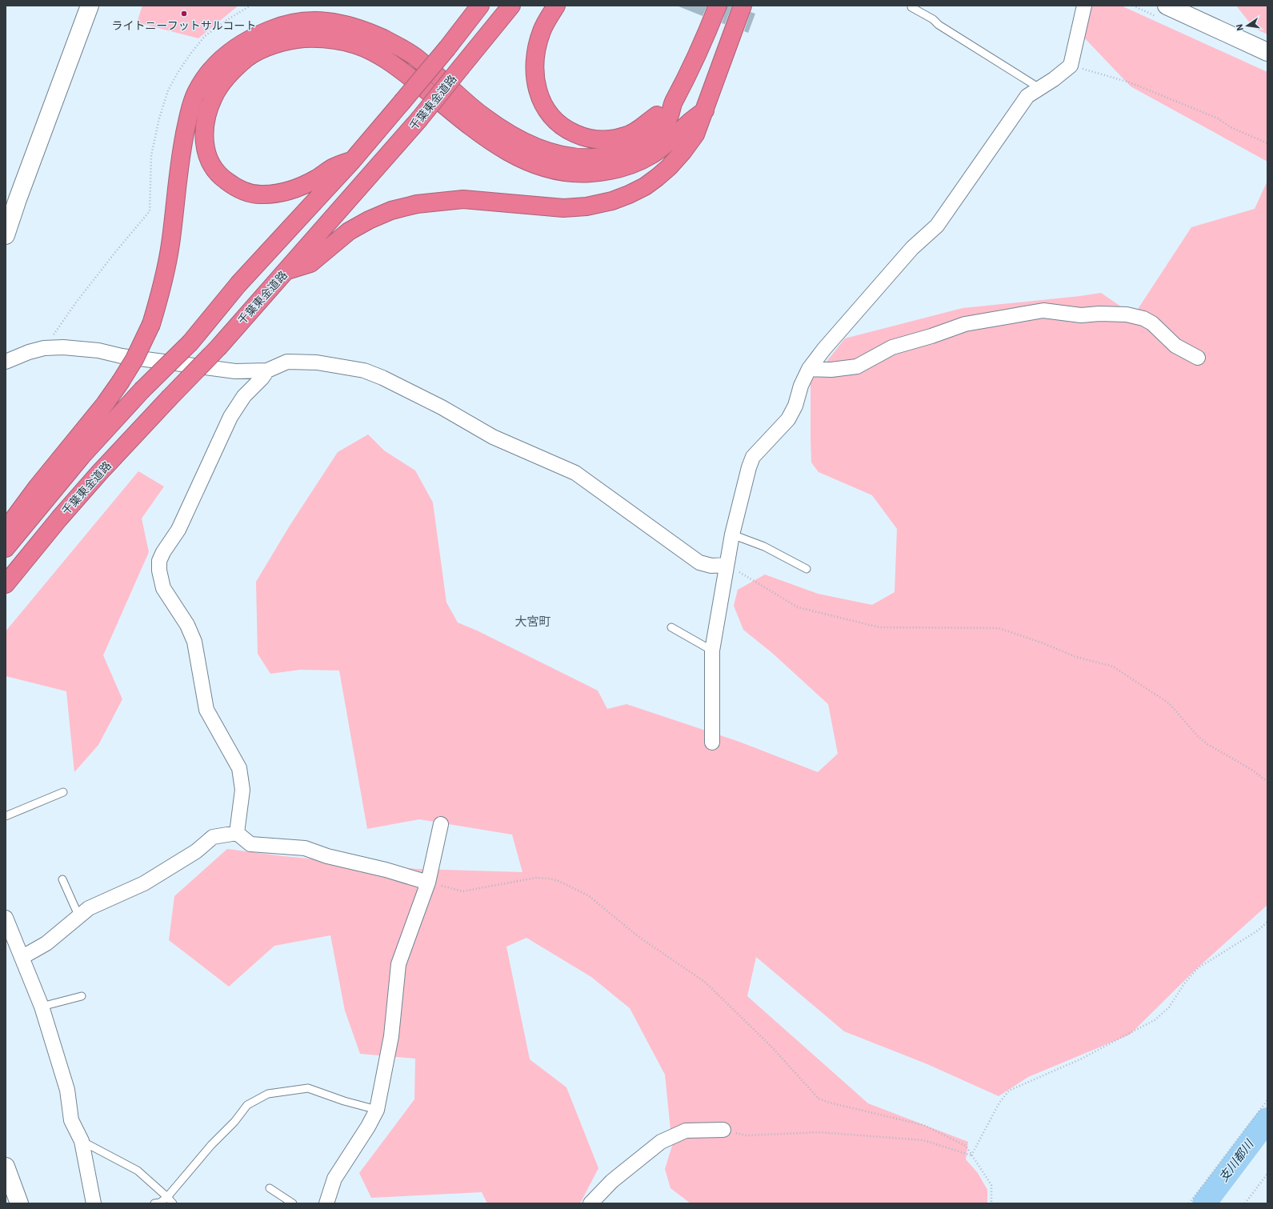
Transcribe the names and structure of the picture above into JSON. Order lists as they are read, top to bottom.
{
  "streets": {
    "highway": ["千葉東金道路"]
  },
  "districts": ["大宮町"],
  "water": ["支川都川"],
  "places": ["ライトニーフットサルコート"],
  "north": "left"
}
